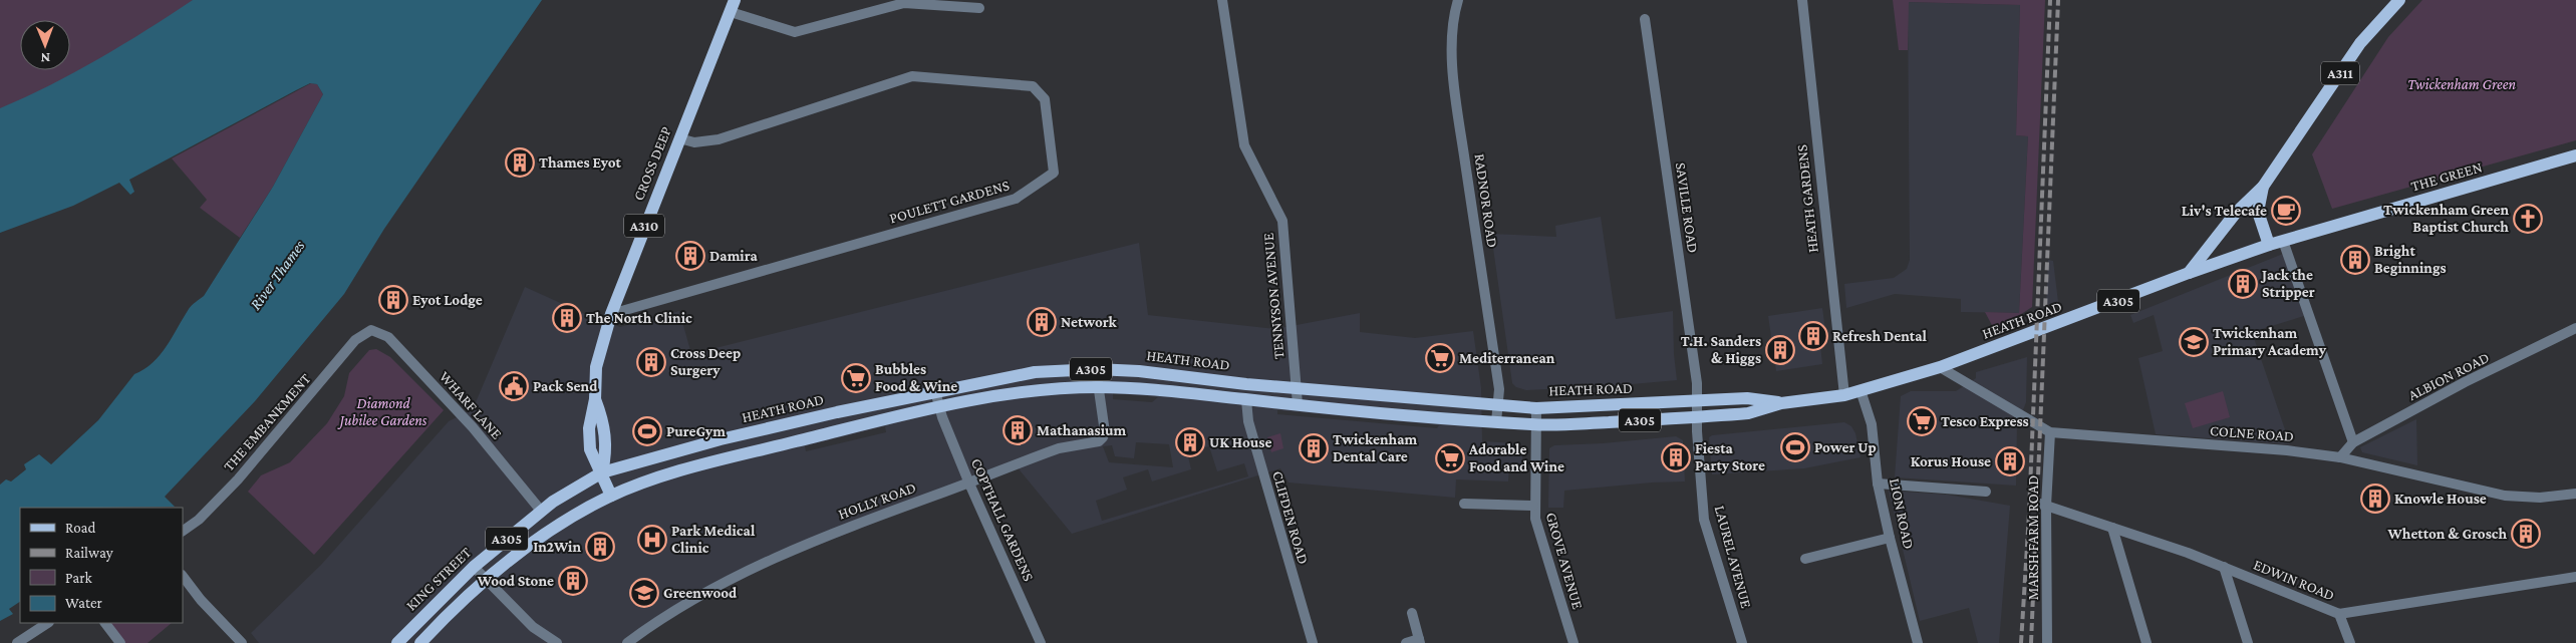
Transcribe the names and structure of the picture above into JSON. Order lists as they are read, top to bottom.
{
  "streets": {
    "main road": [
      "A311",
      "CROSS DEEP",
      "THE GREEN",
      "A310",
      "A305",
      "HEATH ROAD",
      "KING STREET"
    ],
    "street": [
      "HEATH GARDENS",
      "RADNOR ROAD",
      "POULETT GARDENS",
      "SAVILLE ROAD",
      "TENNYSON AVENUE",
      "ALBION ROAD",
      "WHARF LANE",
      "THE EMBANKMENT",
      "COLNE ROAD",
      "HOLLY ROAD",
      "LION ROAD",
      "CLIFDEN ROAD",
      "COPTHALL GARDENS",
      "MARSH FARM ROAD",
      "LAUREL AVENUE",
      "GROVE AVENUE",
      "EDWIN ROAD"
    ]
  },
  "crossings": [
    ["A311", "THE GREEN"],
    ["A311", "HEATH ROAD"],
    ["CROSS DEEP", "POULETT GARDENS"],
    ["CROSS DEEP", "HEATH ROAD"],
    ["CROSS DEEP", "KING STREET"],
    ["THE GREEN", "HEATH ROAD"],
    ["HEATH GARDENS", "HEATH ROAD"],
    ["RADNOR ROAD", "HEATH ROAD"],
    ["SAVILLE ROAD", "HEATH ROAD"],
    ["SAVILLE ROAD", "LAUREL AVENUE"],
    ["TENNYSON AVENUE", "HEATH ROAD"],
    ["A305", "HEATH ROAD"],
    ["HEATH ROAD", "COLNE ROAD"],
    ["HEATH ROAD", "HOLLY ROAD"],
    ["HEATH ROAD", "LION ROAD"],
    ["HEATH ROAD", "CLIFDEN ROAD"],
    ["HEATH ROAD", "COPTHALL GARDENS"],
    ["HEATH ROAD", "LAUREL AVENUE"],
    ["HEATH ROAD", "GROVE AVENUE"],
    ["HEATH ROAD", "KING STREET"],
    ["ALBION ROAD", "COLNE ROAD"],
    ["WHARF LANE", "THE EMBANKMENT"],
    ["WHARF LANE", "KING STREET"],
    ["COLNE ROAD", "MARSH FARM ROAD"],
    ["HOLLY ROAD", "COPTHALL GARDENS"],
    ["MARSH FARM ROAD", "EDWIN ROAD"]
  ],
  "water": ["River Thames"],
  "parks": ["Twickenham Green", "Diamond Jubilee Gardens"],
  "places": {
    "building": [
      "Thames Eyot",
      "Damira",
      "Bright Beginnings",
      "Jack the Stripper",
      "Eyot Lodge",
      "The North Clinic",
      "Network",
      "Refresh Dental",
      "T.H. Sanders & Higgs",
      "Cross Deep Surgery",
      "Mathanasium",
      "UK House",
      "Twickenham Dental Care",
      "Fiesta Party Store",
      "Korus House",
      "Knowle House",
      "Whetton & Grosch",
      "In2Win",
      "Wood Stone"
    ],
    "cafe": ["Liv's Telecafe"],
    "church": ["Twickenham Green Baptist Church"],
    "school or university": ["Twickenham Primary Academy", "Greenwood"],
    "supermarket": [
      "Mediterranean",
      "Bubbles Food & Wine",
      "Tesco Express",
      "Adorable Food and Wine"
    ],
    "public building": ["Pack Send"],
    "sports": ["PureGym", "Power Up"],
    "hospital": ["Park Medical Clinic"]
  },
  "legend": [
    "Road",
    "Railway",
    "Park",
    "Water"
  ],
  "north": "bottom"
}
